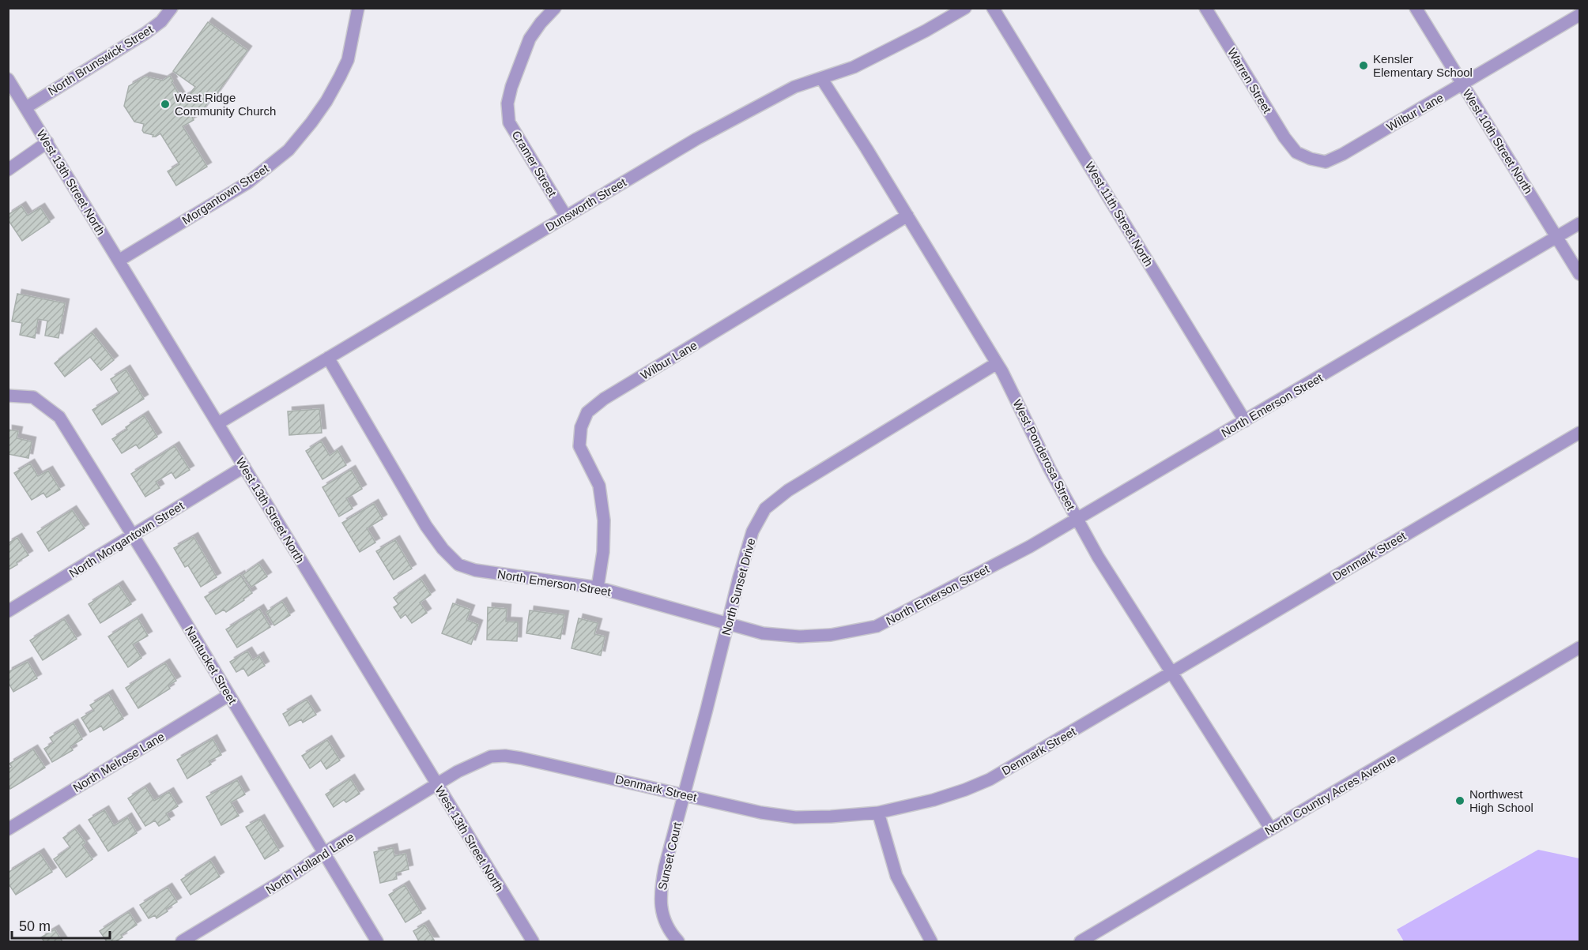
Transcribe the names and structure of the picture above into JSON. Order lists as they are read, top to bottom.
{
  "streets": {
    "street": [
      "North Brunswick Street",
      "Warren Street",
      "Wilbur Lane",
      "West 10th Street North",
      "Cramer Street",
      "West 13th Street North",
      "Morgantown Street",
      "Dunsworth Street",
      "West 11th Street North",
      "North Emerson Street",
      "West Ponderosa Street",
      "North Morgantown Street",
      "Denmark Street",
      "North Sunset Drive",
      "Nantucket Street",
      "North Melrose Lane",
      "North Country Acres Avenue",
      "Sunset Court",
      "North Holland Lane"
    ]
  },
  "crossings": [
    ["North Brunswick Street", "West 13th Street North"],
    ["Warren Street", "Wilbur Lane"],
    ["Wilbur Lane", "West 10th Street North"],
    ["Wilbur Lane", "North Emerson Street"],
    ["Wilbur Lane", "West Ponderosa Street"],
    ["West 10th Street North", "North Emerson Street"],
    ["Cramer Street", "Dunsworth Street"],
    ["West 13th Street North", "Morgantown Street"],
    ["West 13th Street North", "Dunsworth Street"],
    ["West 13th Street North", "North Morgantown Street"],
    ["West 13th Street North", "Denmark Street"],
    ["West 13th Street North", "North Holland Lane"],
    ["Dunsworth Street", "North Emerson Street"],
    ["Dunsworth Street", "West Ponderosa Street"],
    ["West 11th Street North", "North Emerson Street"],
    ["North Emerson Street", "West Ponderosa Street"],
    ["North Emerson Street", "North Sunset Drive"],
    ["West Ponderosa Street", "Denmark Street"],
    ["West Ponderosa Street", "North Sunset Drive"],
    ["West Ponderosa Street", "North Country Acres Avenue"],
    ["North Morgantown Street", "Nantucket Street"],
    ["Denmark Street", "North Sunset Drive"],
    ["Denmark Street", "Sunset Court"],
    ["Denmark Street", "North Holland Lane"],
    ["North Sunset Drive", "Sunset Court"],
    ["Nantucket Street", "North Melrose Lane"],
    ["Nantucket Street", "North Holland Lane"]
  ],
  "places": ["Kensler Elementary School", "West Ridge Community Church", "Northwest High School"],
  "scale_bar": "50 m"
}
